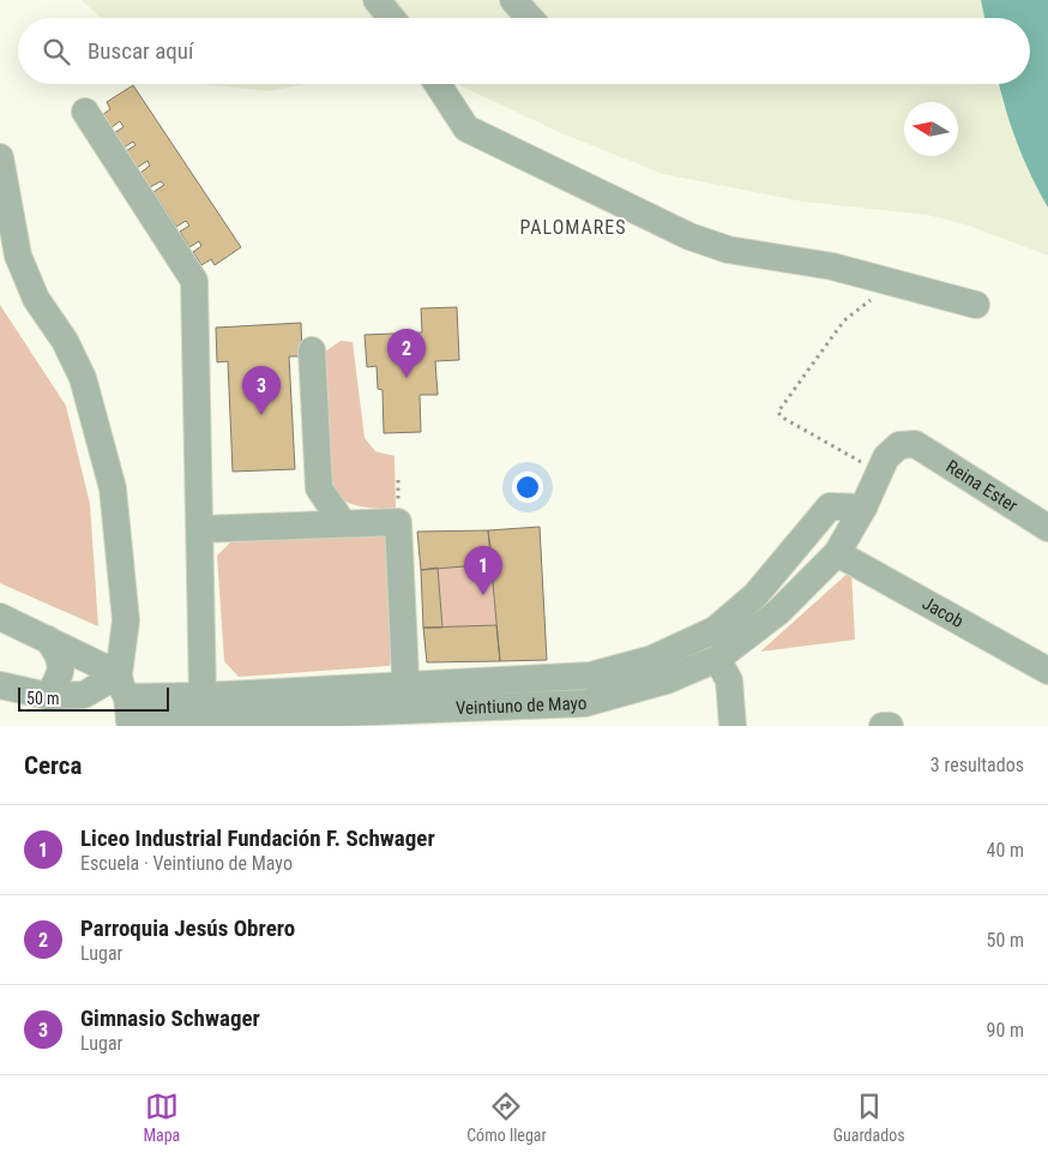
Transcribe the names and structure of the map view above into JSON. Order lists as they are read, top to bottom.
{
  "streets": {
    "street": ["Reina Ester", "Jacob", "Veintiuno de Mayo"]
  },
  "crossings": [
    ["Reina Ester", "Veintiuno de Mayo"],
    ["Jacob", "Veintiuno de Mayo"]
  ],
  "districts": ["PALOMARES"],
  "scale_bar": "50 m",
  "north": "left",
  "page": {
    "search": "Buscar aquí",
    "pins": ["2", "3", "1"],
    "scale": "50 m",
    "heading": ["Cerca", "3 resultados"],
    "list": [
      {
        "mark": "1",
        "name": "Liceo Industrial Fundación F. Schwager",
        "note": "Escuela · Veintiuno de Mayo",
        "value": "40 m"
      },
      {
        "mark": "2",
        "name": "Parroquia Jesús Obrero",
        "note": "Lugar",
        "value": "50 m"
      },
      {
        "mark": "3",
        "name": "Gimnasio Schwager",
        "note": "Lugar",
        "value": "90 m"
      }
    ],
    "nav": ["Mapa", "Cómo llegar", "Guardados"]
  }
}
